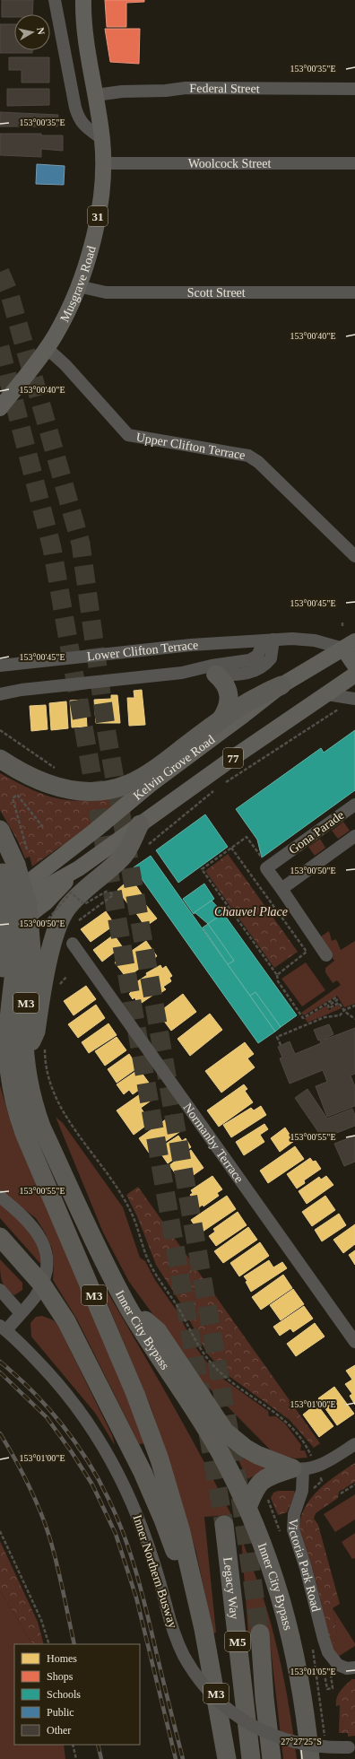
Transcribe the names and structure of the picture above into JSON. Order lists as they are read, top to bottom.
{
  "streets": {
    "highway": [
      "M3",
      "Inner City Bypass",
      "Legacy Way",
      "M5"
    ],
    "main road": [
      "31",
      "Musgrave Road",
      "77",
      "Kelvin Grove Road"
    ],
    "street": [
      "Federal Street",
      "Woolcock Street",
      "Scott Street",
      "Upper Clifton Terrace",
      "Lower Clifton Terrace",
      "Gona Parade",
      "Normanby Terrace",
      "Victoria Park Road",
      "Inner Northern Busway"
    ]
  },
  "crossings": [
    ["Federal Street", "Musgrave Road"],
    ["Woolcock Street", "Musgrave Road"],
    ["Musgrave Road", "Scott Street"],
    ["Musgrave Road", "Upper Clifton Terrace"],
    ["Lower Clifton Terrace", "Kelvin Grove Road"]
  ],
  "parks": ["Chauvel Place"],
  "legend": [
    "Homes",
    "Shops",
    "Schools",
    "Public",
    "Other"
  ],
  "north": "right",
  "coordinates": [
    "153°00'35\"E",
    "153°00'40\"E",
    "153°00'45\"E",
    "153°00'50\"E",
    "153°00'55\"E",
    "153°01'00\"E",
    "153°01'05\"E",
    "27°27'25\"S"
  ]
}
